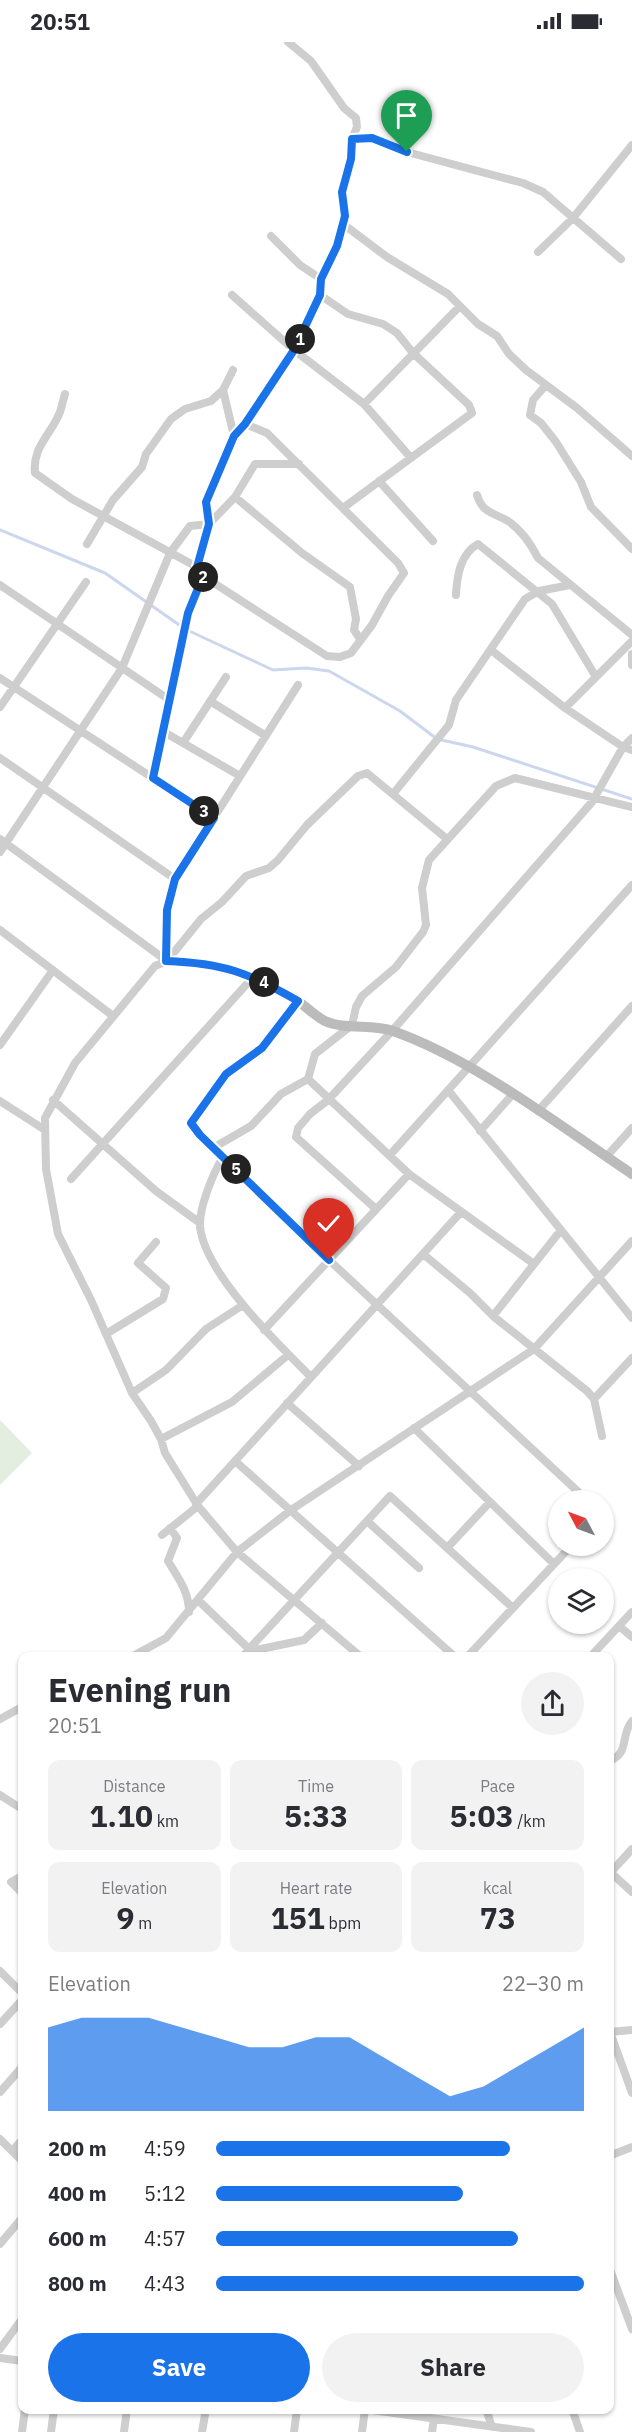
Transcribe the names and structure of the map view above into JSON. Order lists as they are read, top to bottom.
{
  "north": "top left",
  "page": {
    "status": "20:51",
    "pins": [
      "1",
      "2",
      "3",
      "4",
      "5"
    ],
    "heading": ["Evening run", "20:51"],
    "stats": [
      ["Distance", "1.10 km"],
      ["Time", "5:33"],
      ["Pace", "5:03 /km"],
      ["Elevation", "9 m"],
      ["Heart rate", "151 bpm"],
      ["kcal", "73"]
    ],
    "chart": ["Elevation", "22–30 m"],
    "list": [
      {
        "name": "200 m",
        "note": "4:59"
      },
      {
        "name": "400 m",
        "note": "5:12"
      },
      {
        "name": "600 m",
        "note": "4:57"
      },
      {
        "name": "800 m",
        "note": "4:43"
      }
    ],
    "buttons": ["Save", "Share"]
  }
}
